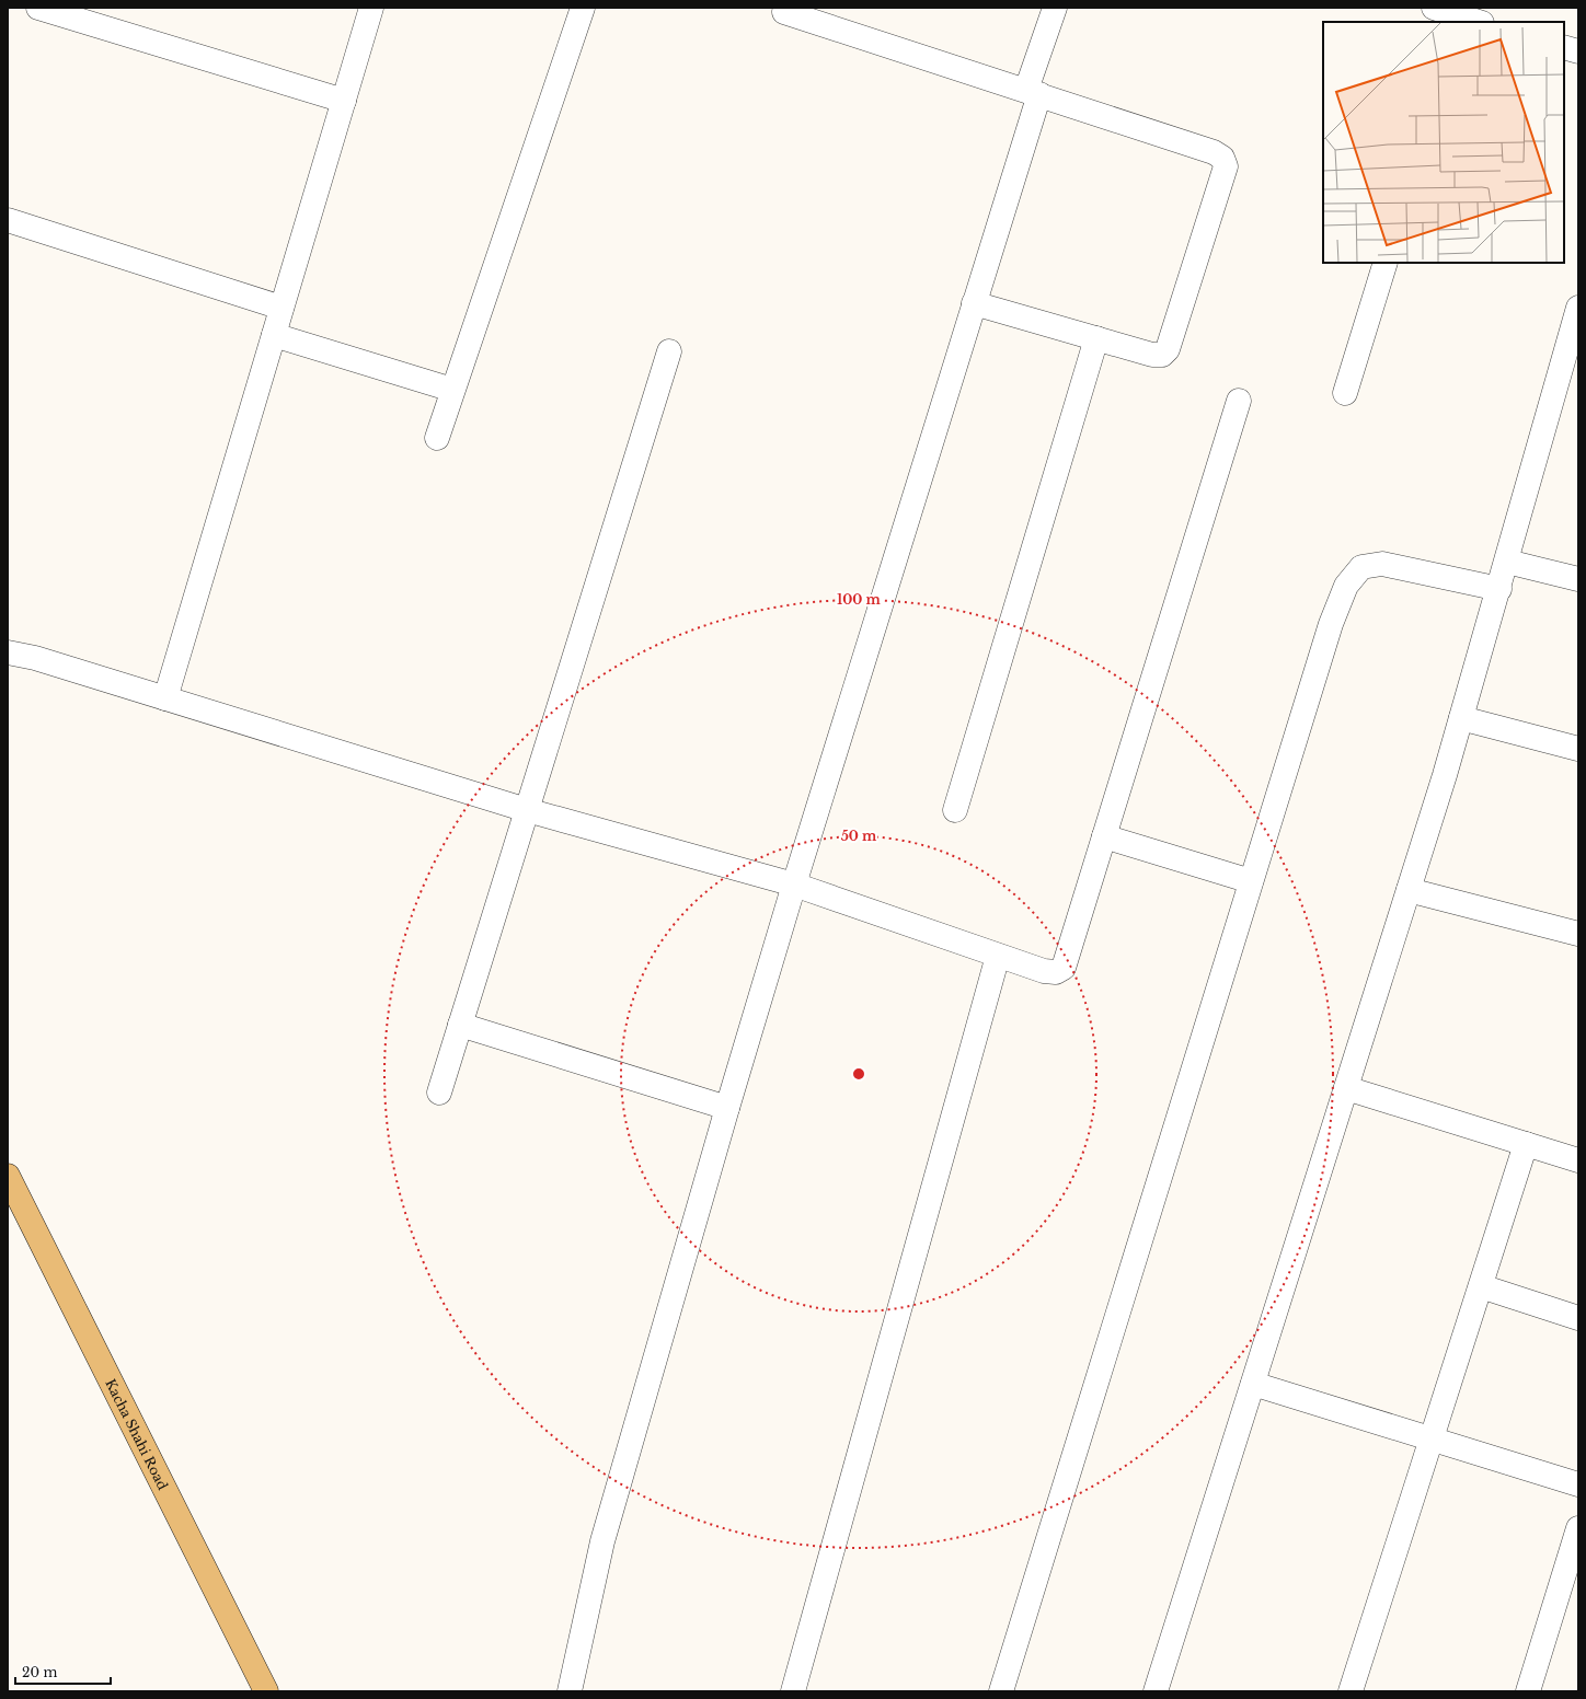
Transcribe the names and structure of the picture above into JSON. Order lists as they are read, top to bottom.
{
  "streets": {
    "main road": ["Kacha Shahi Road"]
  },
  "scale_bar": "20 m",
  "rings": ["100 m", "50 m"]
}
